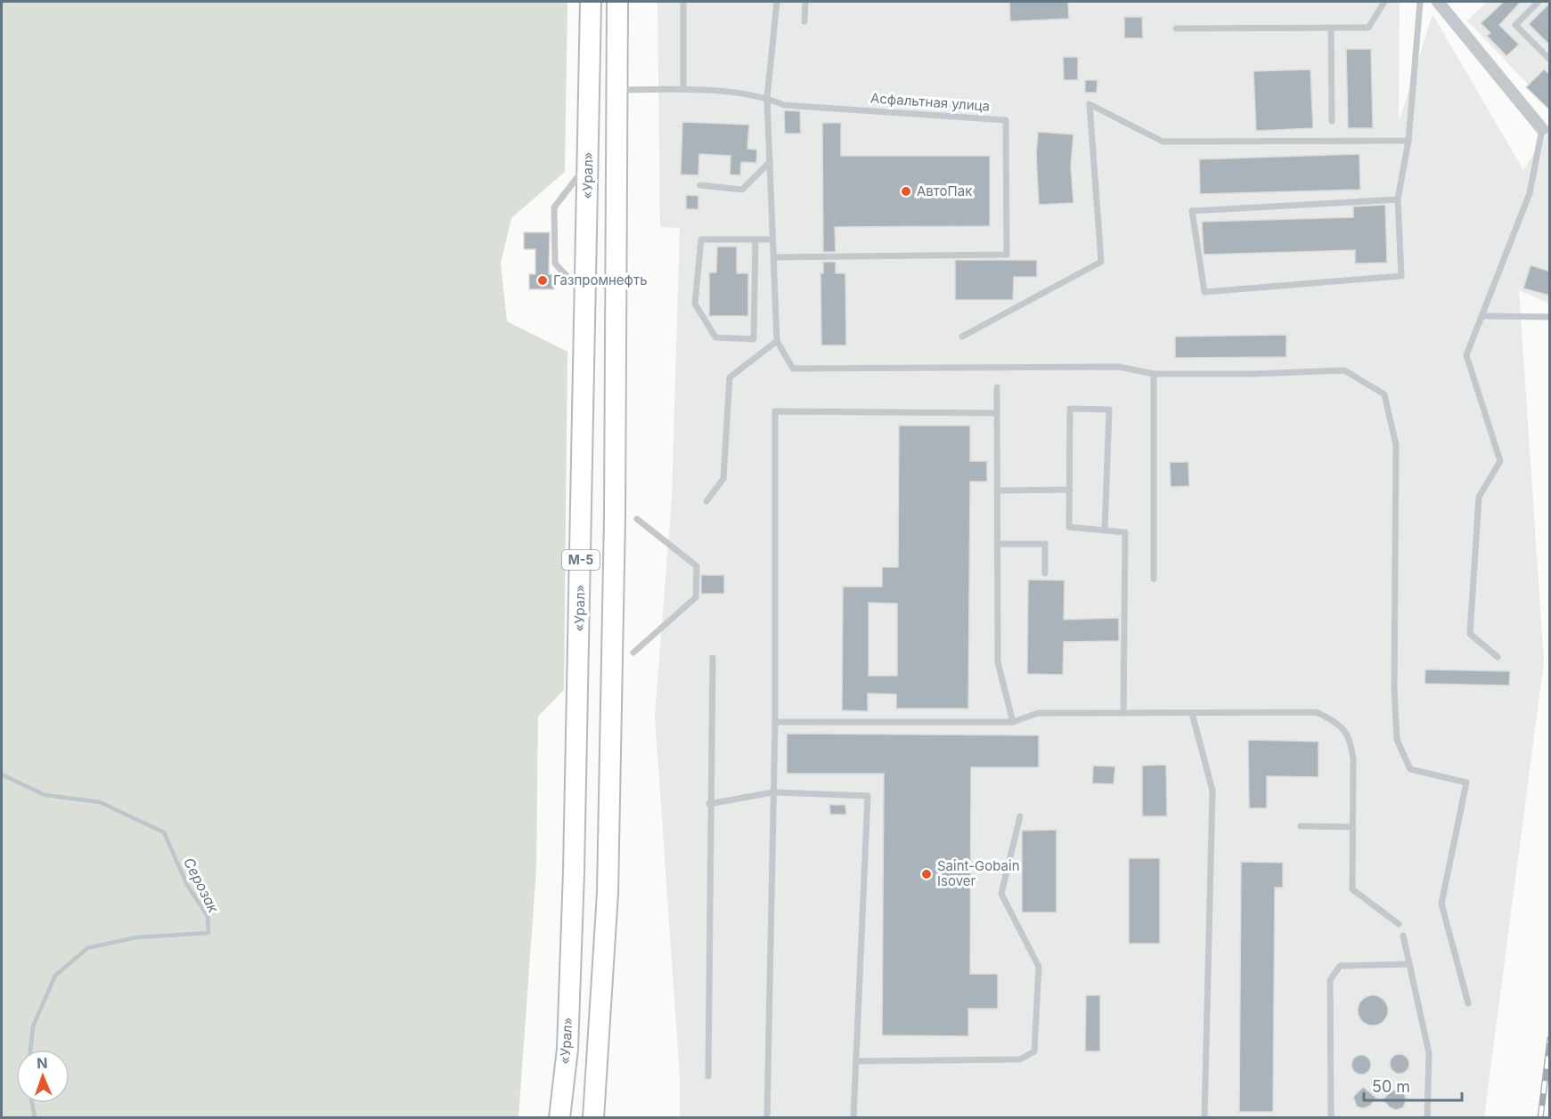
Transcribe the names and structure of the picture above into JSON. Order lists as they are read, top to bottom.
{
  "streets": {
    "main road": ["«Урал»", "М-5"],
    "lane": ["Асфальтная улица"]
  },
  "crossings": [
    ["Асфальтная улица", "«Урал»"]
  ],
  "water": ["Серозак"],
  "places": ["АвтоПак", "Газпромнефть", "Saint-Gobain Isover"],
  "scale_bar": "50 m",
  "north": "top"
}
